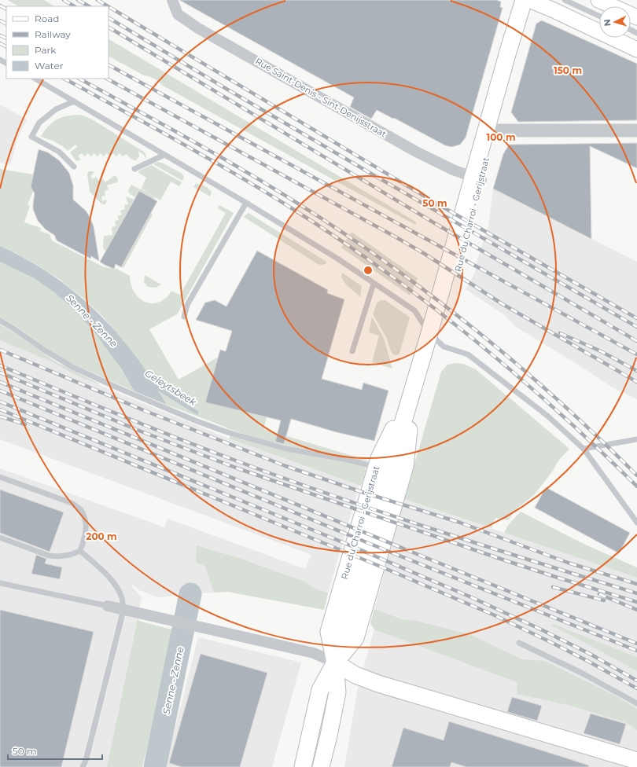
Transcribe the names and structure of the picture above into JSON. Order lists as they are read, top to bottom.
{
  "streets": {
    "main road": ["Rue du Charroi - Gerijstraat"],
    "street": ["Rue Saint-Denis - Sint-Denijsstraat"]
  },
  "crossings": [
    ["Rue Saint-Denis - Sint-Denijsstraat", "Rue du Charroi - Gerijstraat"]
  ],
  "water": ["Senne - Zenne", "Geleytsbeek"],
  "legend": [
    "Road",
    "Railway",
    "Park",
    "Water"
  ],
  "scale_bar": "50 m",
  "north": "left",
  "rings": [
    "150 m",
    "100 m",
    "50 m",
    "200 m"
  ]
}
